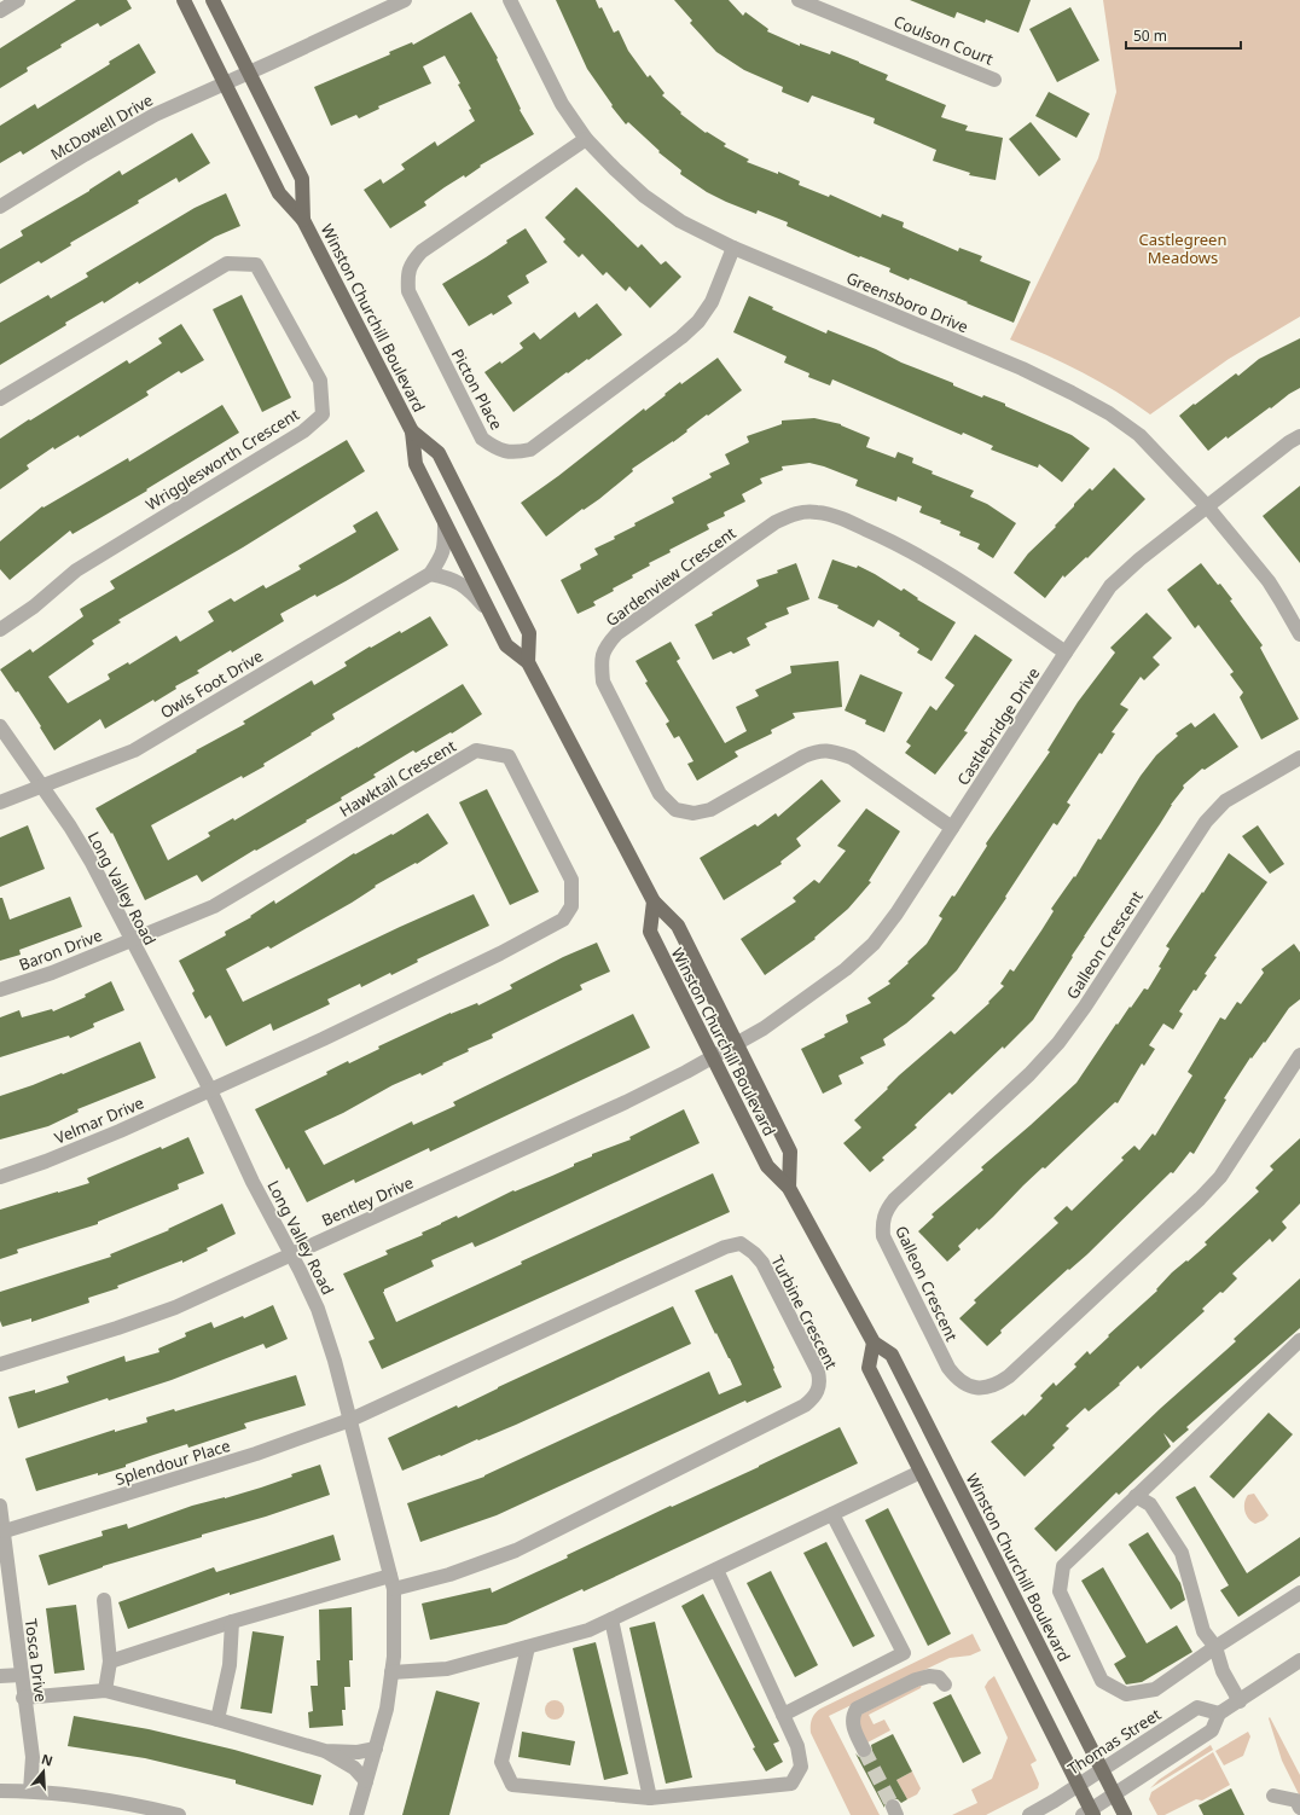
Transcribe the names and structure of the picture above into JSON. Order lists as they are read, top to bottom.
{
  "streets": {
    "main road": ["Winston Churchill Boulevard"],
    "street": [
      "Coulson Court",
      "McDowell Drive",
      "Greensboro Drive",
      "Picton Place",
      "Wrigglesworth Crescent",
      "Gardenview Crescent",
      "Owls Foot Drive",
      "Castlebridge Drive",
      "Hawktail Crescent",
      "Long Valley Road",
      "Galleon Crescent",
      "Baron Drive",
      "Velmar Drive",
      "Bentley Drive",
      "Turbine Crescent",
      "Splendour Place",
      "Tosca Drive",
      "Thomas Street"
    ]
  },
  "crossings": [
    ["McDowell Drive", "Winston Churchill Boulevard"],
    ["Greensboro Drive", "Picton Place"],
    ["Greensboro Drive", "Castlebridge Drive"],
    ["Winston Churchill Boulevard", "Owls Foot Drive"],
    ["Winston Churchill Boulevard", "Castlebridge Drive"],
    ["Winston Churchill Boulevard", "Bentley Drive"],
    ["Winston Churchill Boulevard", "Thomas Street"],
    ["Gardenview Crescent", "Castlebridge Drive"],
    ["Owls Foot Drive", "Long Valley Road"],
    ["Castlebridge Drive", "Bentley Drive"],
    ["Hawktail Crescent", "Long Valley Road"],
    ["Hawktail Crescent", "Baron Drive"],
    ["Hawktail Crescent", "Velmar Drive"],
    ["Long Valley Road", "Baron Drive"],
    ["Long Valley Road", "Velmar Drive"],
    ["Long Valley Road", "Bentley Drive"],
    ["Long Valley Road", "Turbine Crescent"],
    ["Long Valley Road", "Splendour Place"],
    ["Turbine Crescent", "Splendour Place"],
    ["Splendour Place", "Tosca Drive"]
  ],
  "parks": ["Castlegreen Meadows"],
  "scale_bar": "50 m",
  "north": "top"
}
